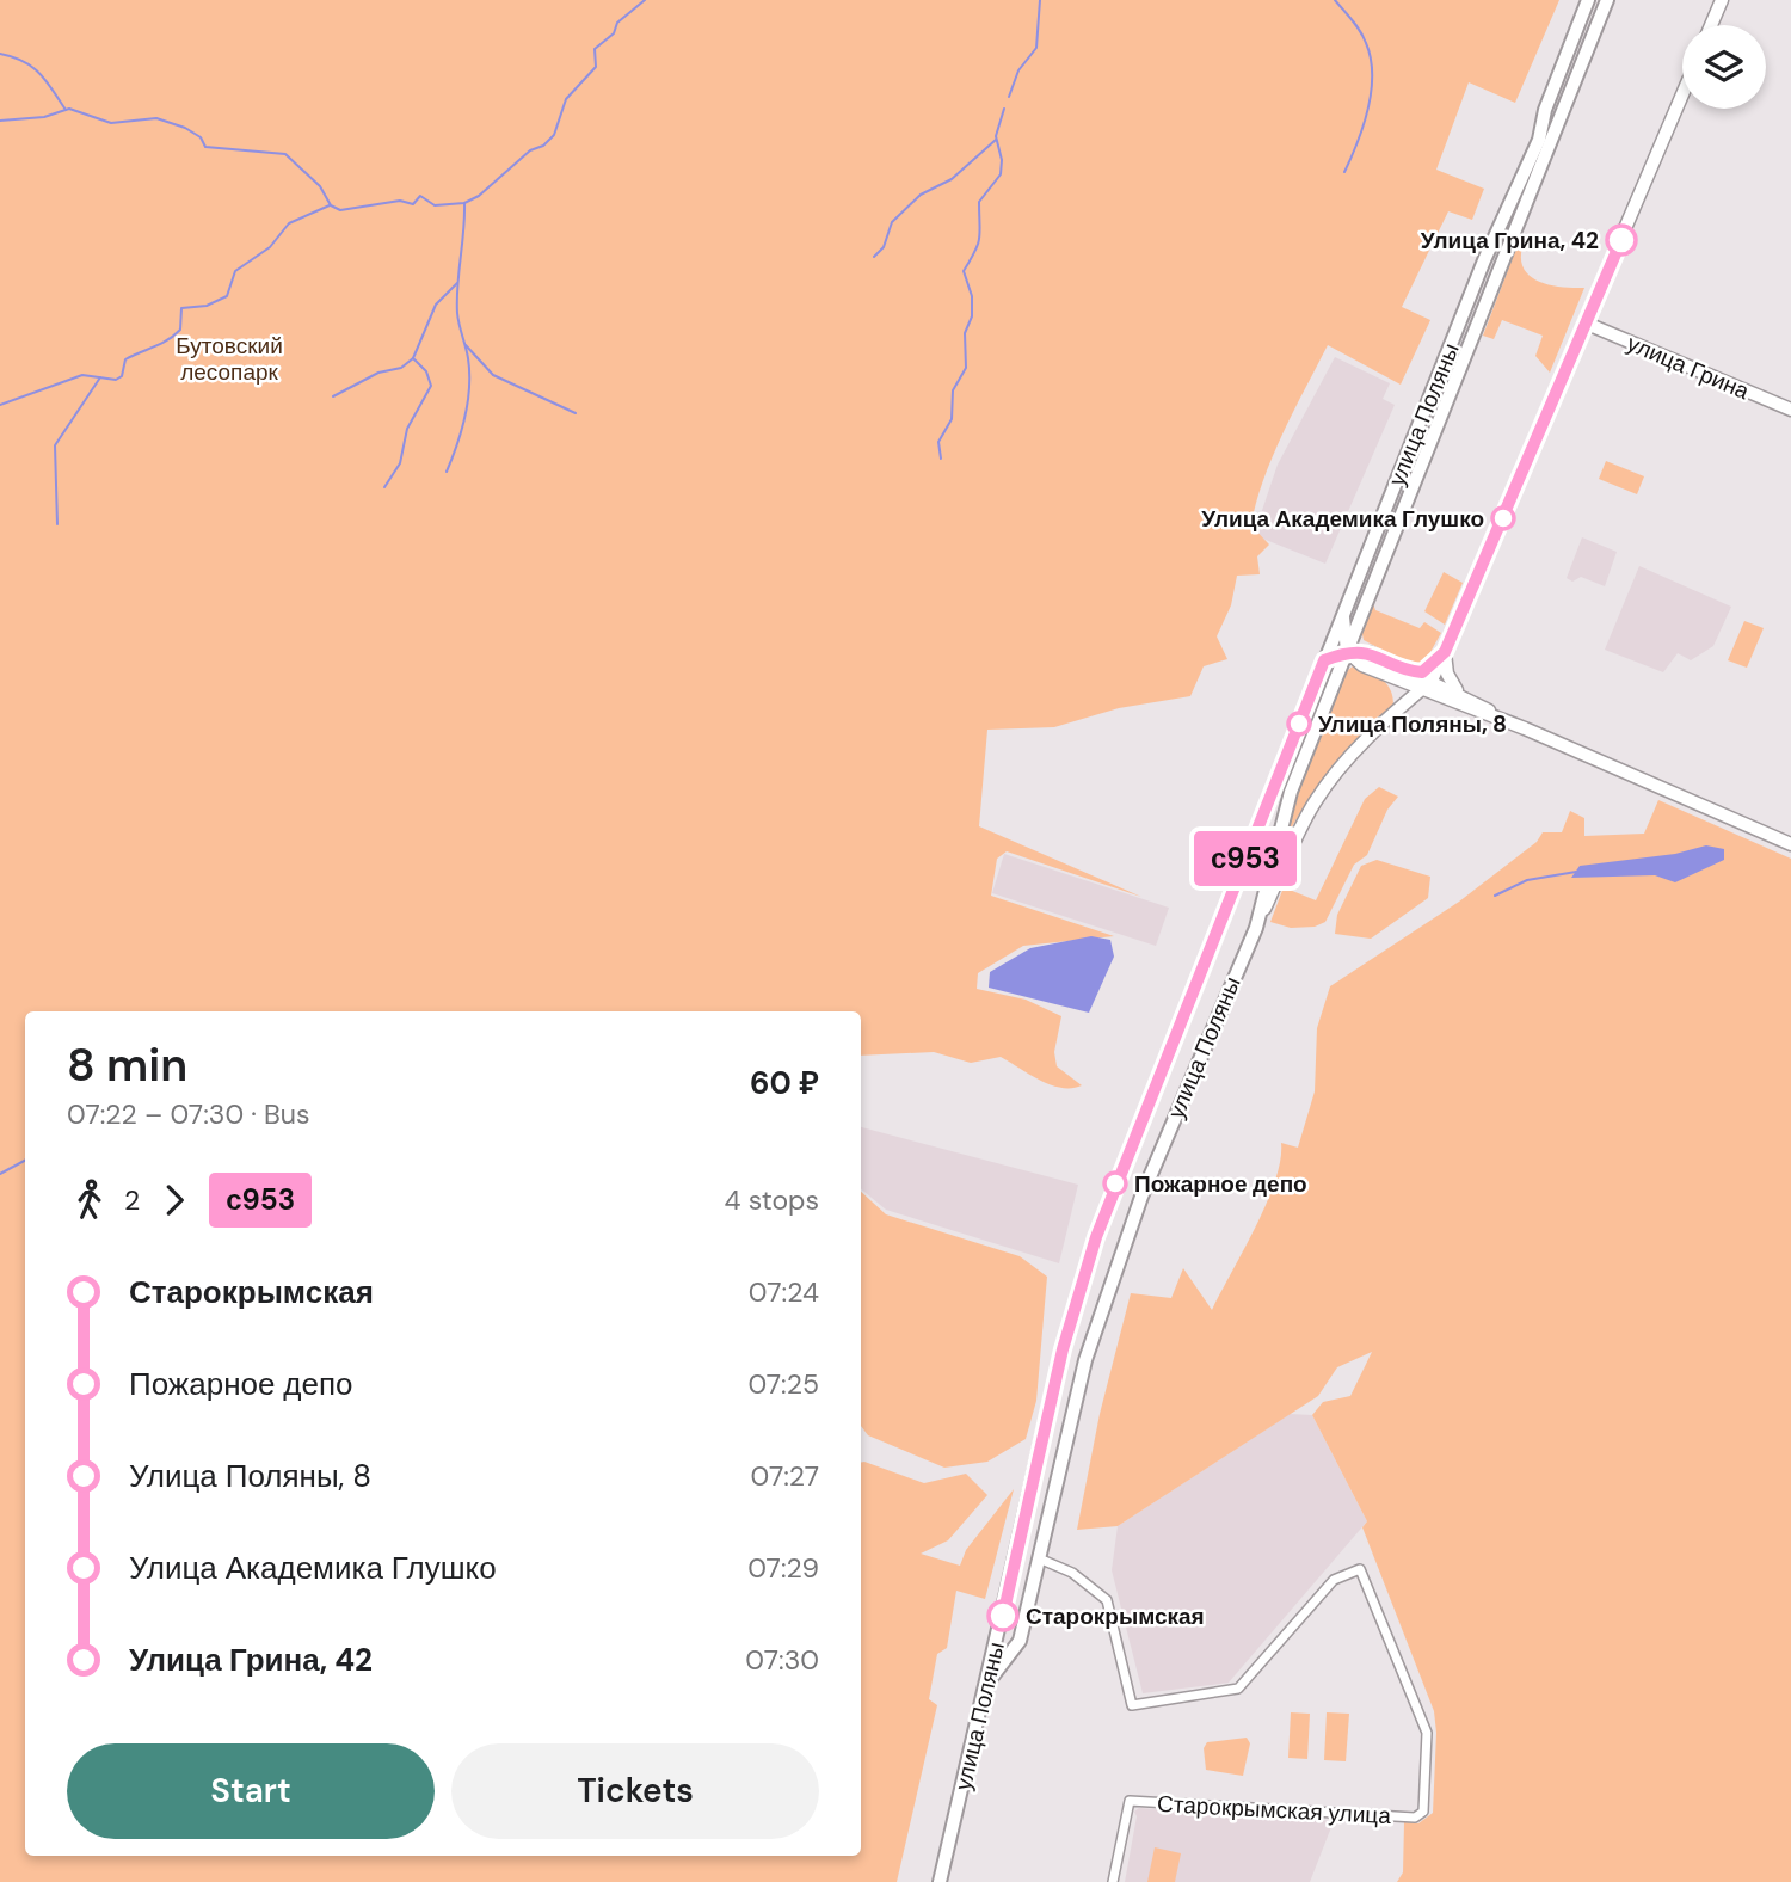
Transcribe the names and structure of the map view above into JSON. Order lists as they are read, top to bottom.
{
  "streets": {
    "main road": ["улица Поляны"],
    "street": ["улица Грина", "Старокрымская улица"]
  },
  "crossings": [
    ["улица Поляны", "Старокрымская улица"]
  ],
  "parks": ["Бутовский лесопарк"],
  "places": [
    "Улица Грина, 42",
    "Улица Академика Глушко",
    "Улица Поляны, 8",
    "Пожарное депо",
    "Старокрымская"
  ],
  "lines": ["bus line с953"],
  "page": {
    "on_map": "с953",
    "heading": ["8 min", "07:22 – 07:30 · Bus", "60 ₽"],
    "legs": ["2", "с953", "4 stops"],
    "list": [
      {
        "name": "Старокрымская",
        "value": "07:24"
      },
      {
        "name": "Пожарное депо",
        "value": "07:25"
      },
      {
        "name": "Улица Поляны, 8",
        "value": "07:27"
      },
      {
        "name": "Улица Академика Глушко",
        "value": "07:29"
      },
      {
        "name": "Улица Грина, 42",
        "value": "07:30"
      }
    ],
    "buttons": ["Start", "Tickets"]
  }
}
